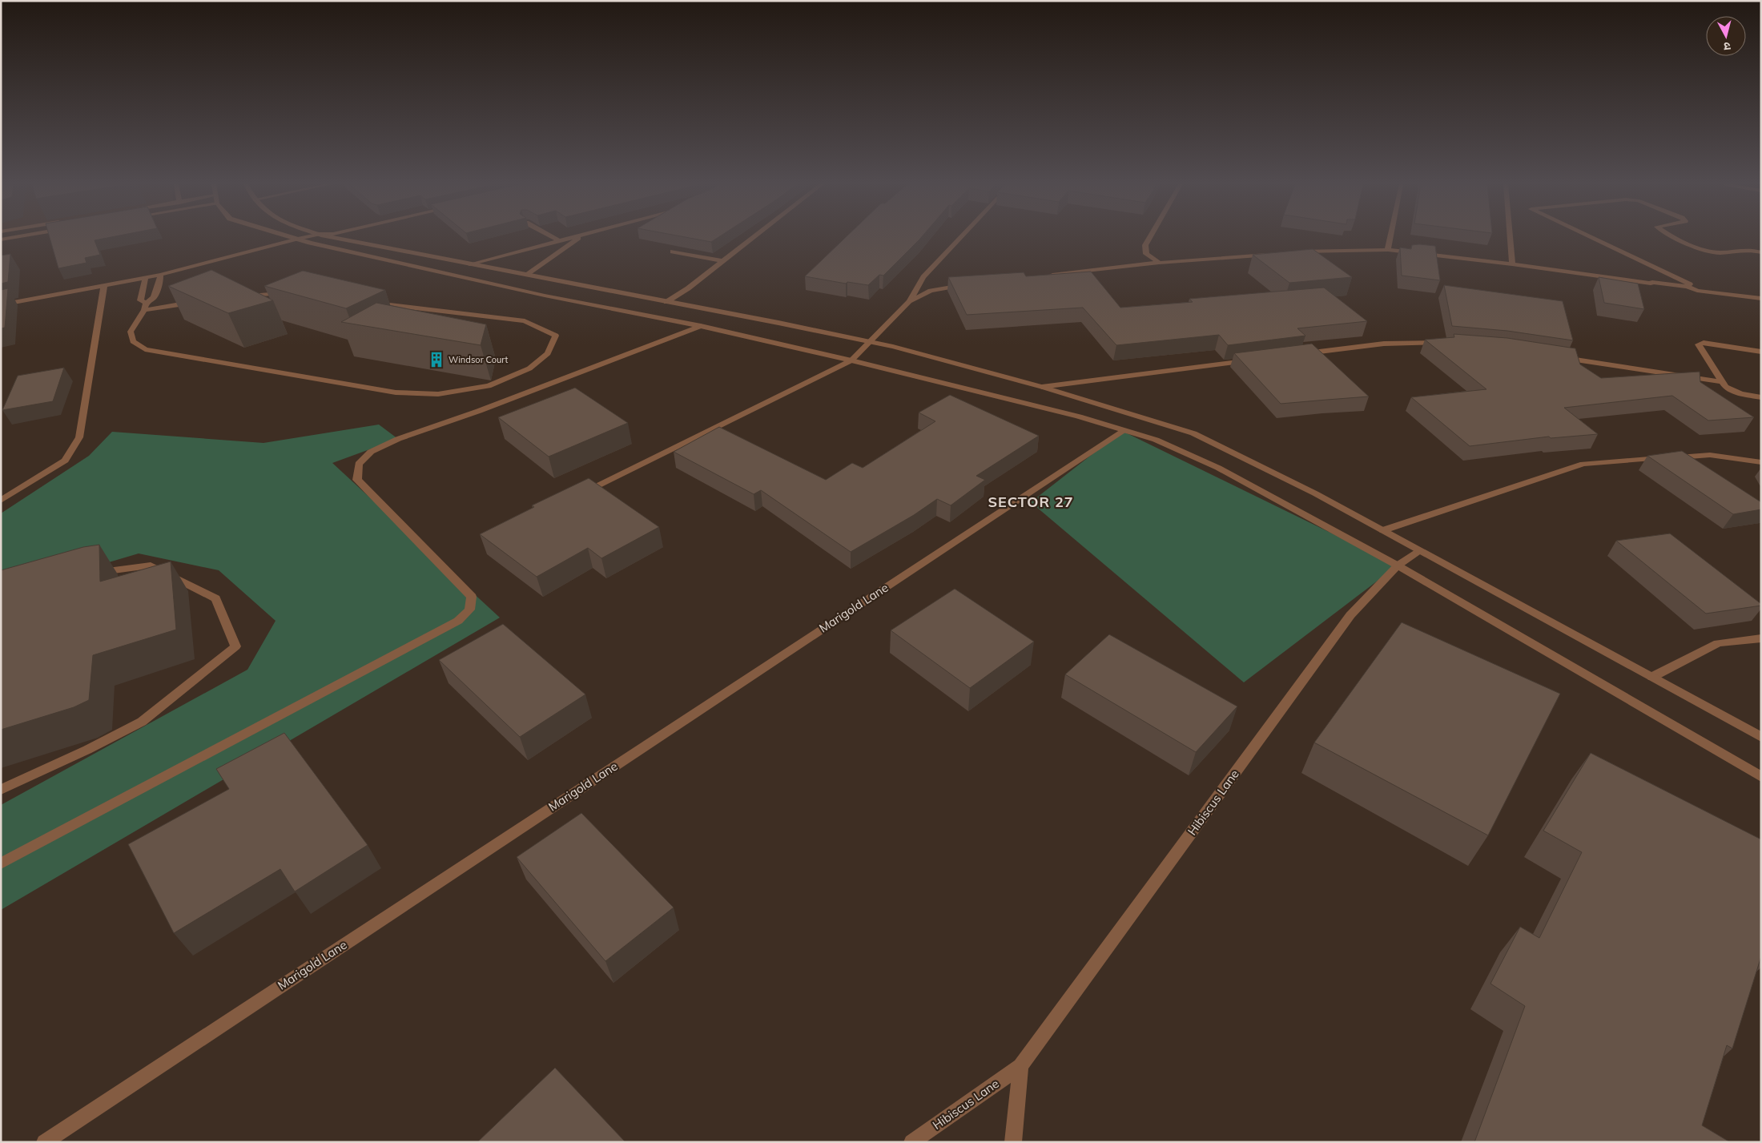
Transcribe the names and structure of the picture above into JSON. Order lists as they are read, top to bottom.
{
  "streets": {
    "street": ["Marigold Lane", "Hibiscus Lane"]
  },
  "districts": ["SECTOR 27"],
  "places": {
    "building": ["Windsor Court"]
  },
  "north": "bottom"
}
